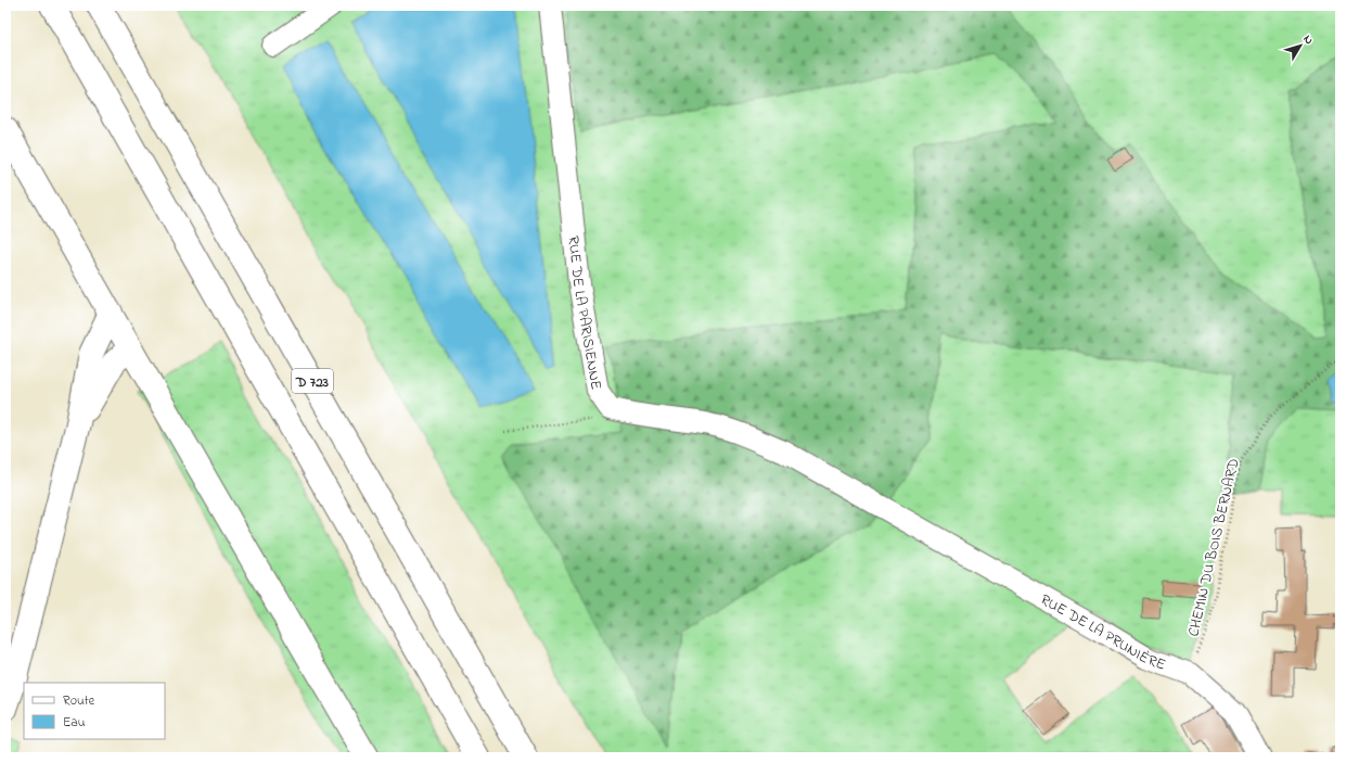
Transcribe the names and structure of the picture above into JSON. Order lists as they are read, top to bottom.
{
  "streets": {
    "main road": ["D 723"],
    "street": ["RUE DE LA PARISIENNE", "RUE DE LA PRUNIÈRE"],
    "path": ["CHEMIN DU BOIS BERNARD"]
  },
  "crossings": [
    ["RUE DE LA PARISIENNE", "RUE DE LA PRUNIÈRE"],
    ["CHEMIN DU BOIS BERNARD", "RUE DE LA PRUNIÈRE"]
  ],
  "legend": ["Route", "Eau"],
  "north": "top right"
}
